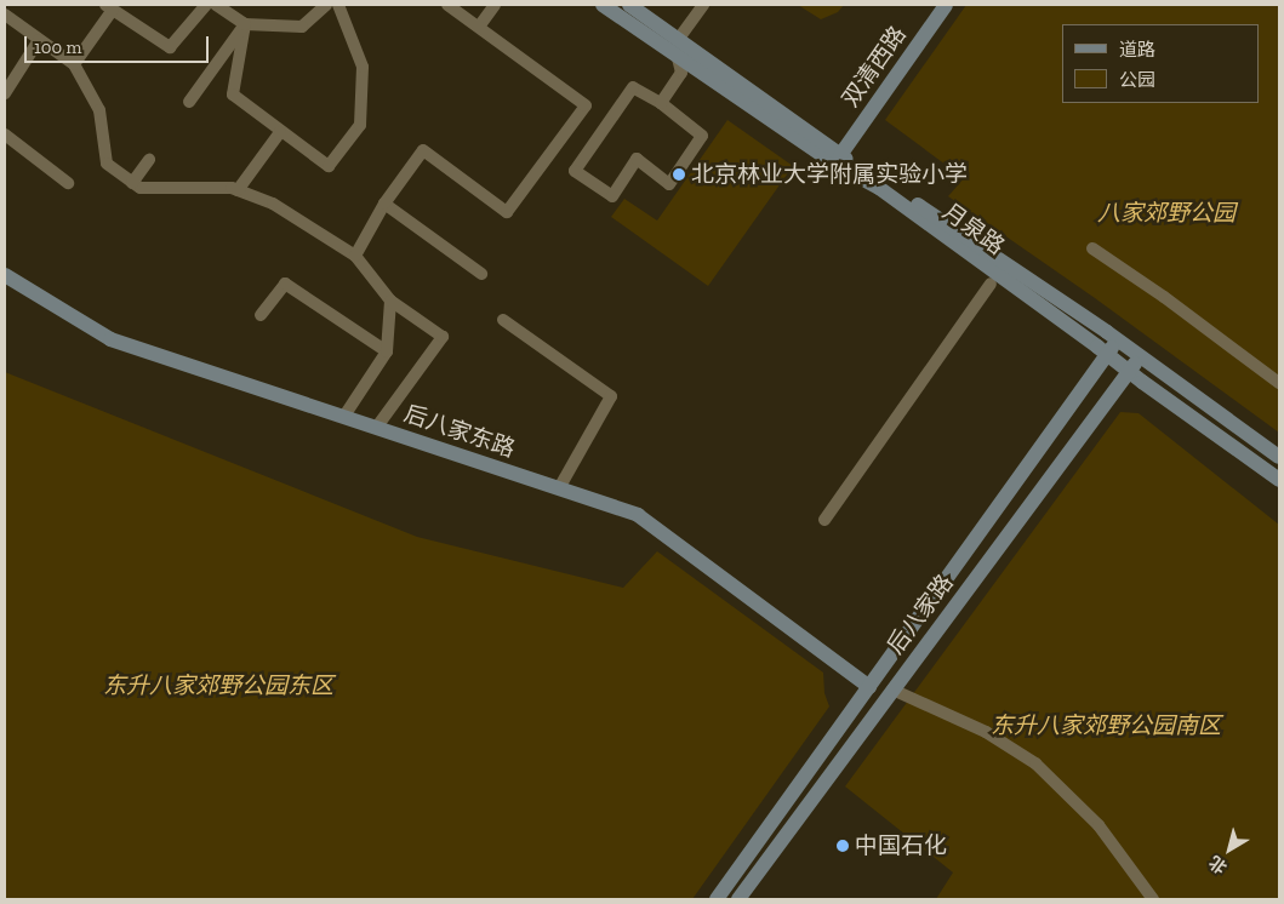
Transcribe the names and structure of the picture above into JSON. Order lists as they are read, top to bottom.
{
  "streets": {
    "main road": [
      "双清西路",
      "月泉路",
      "后八家东路",
      "后八家路"
    ]
  },
  "crossings": [
    ["双清西路", "月泉路"],
    ["月泉路", "后八家路"],
    ["后八家东路", "后八家路"]
  ],
  "parks": ["八家郊野公园", "东升八家郊野公园东区", "东升八家郊野公园南区"],
  "places": ["北京林业大学附属实验小学", "中国石化"],
  "legend": ["道路", "公园"],
  "scale_bar": "100 m",
  "north": "bottom left"
}
